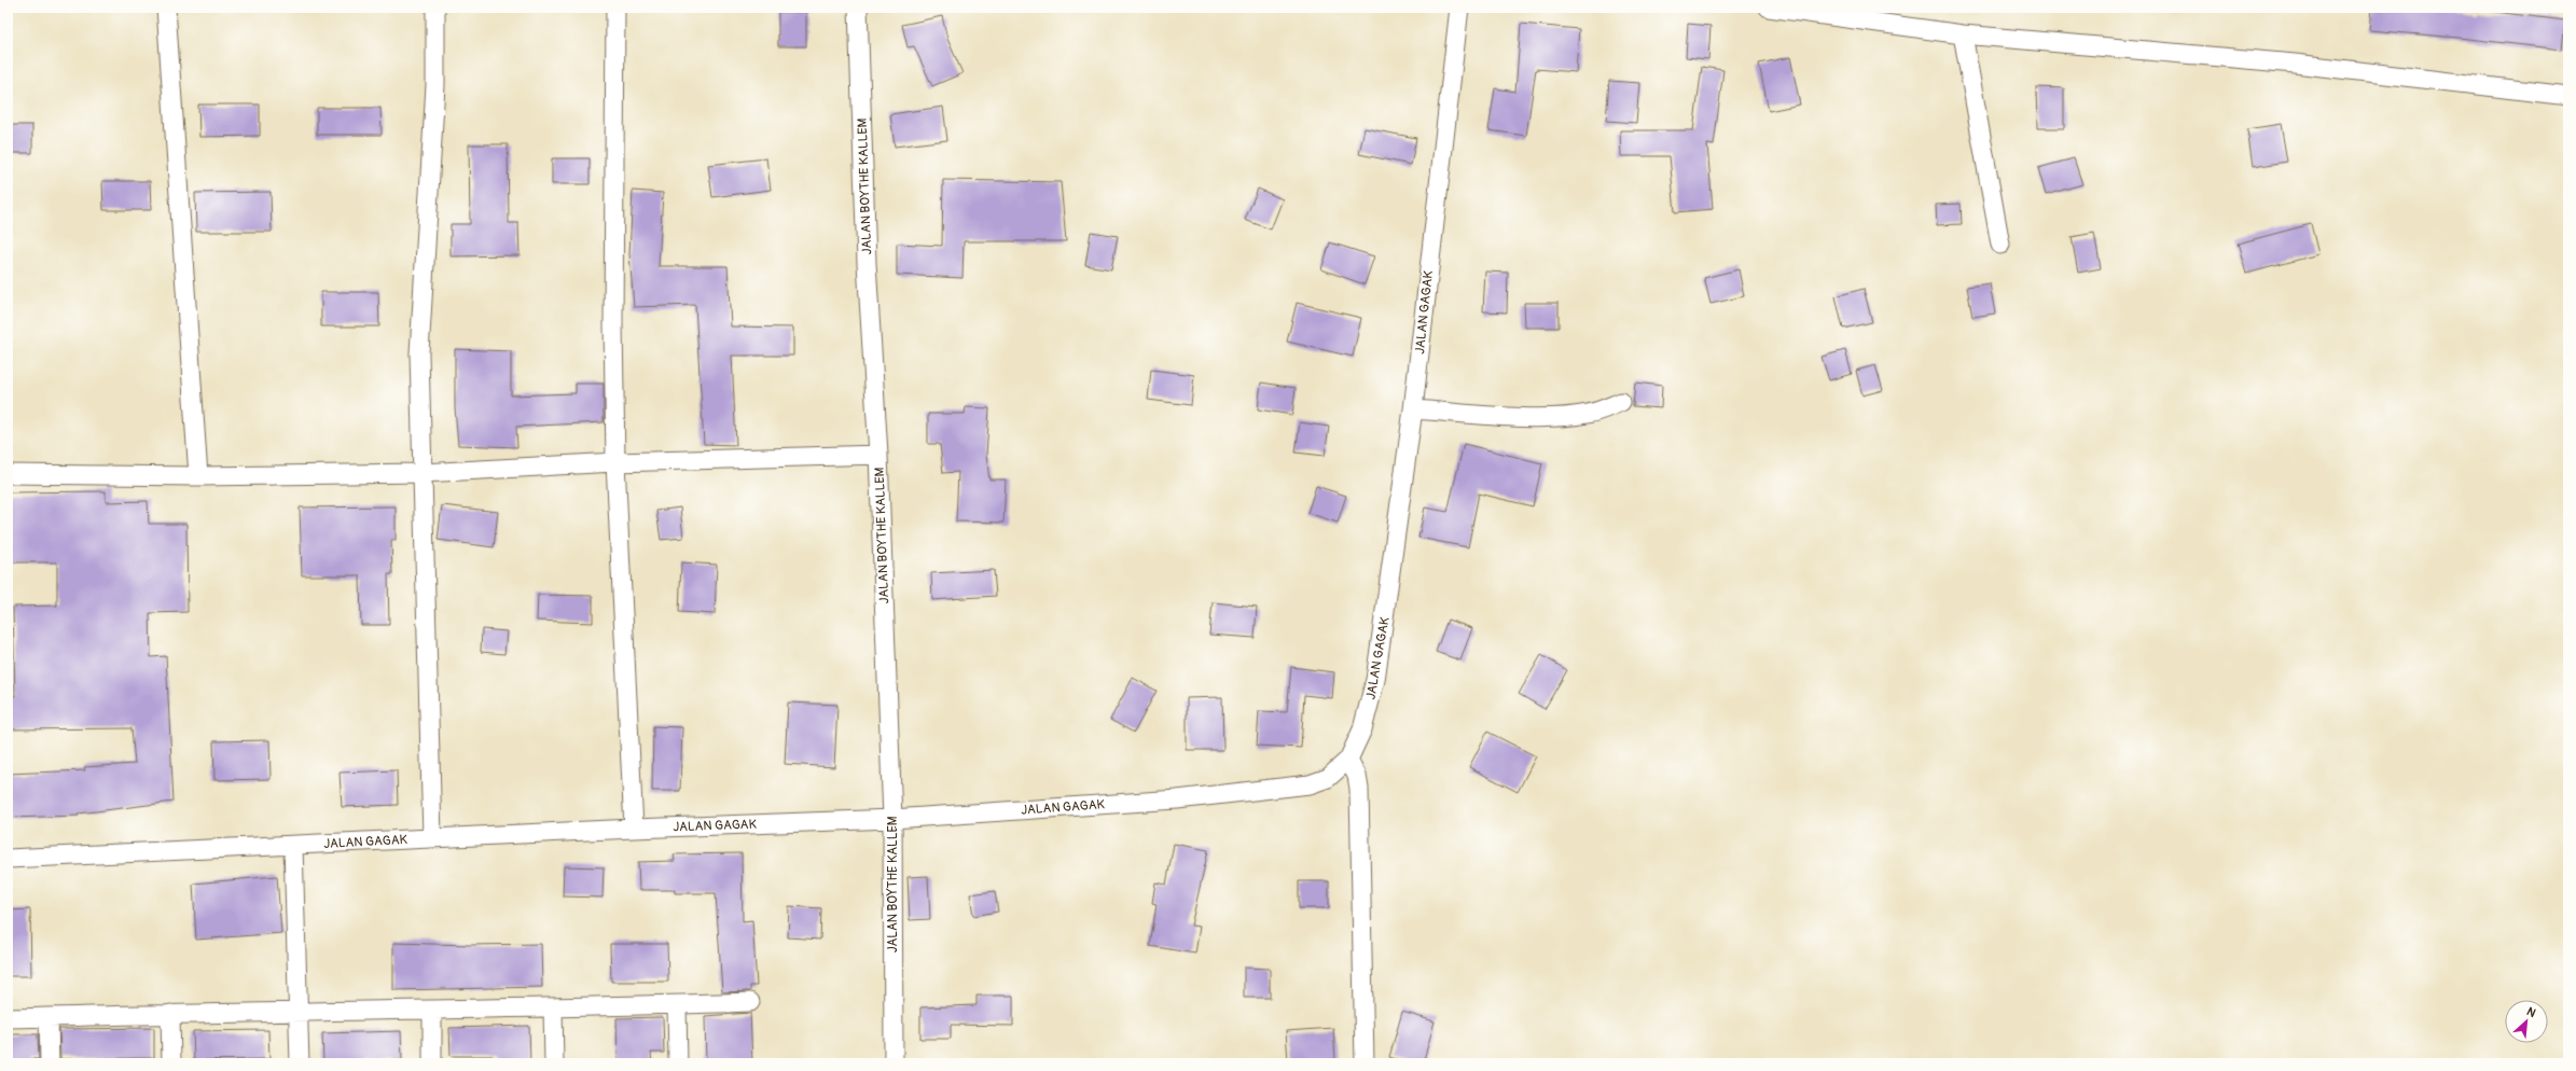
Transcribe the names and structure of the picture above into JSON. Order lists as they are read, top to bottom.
{
  "streets": {
    "street": ["JALAN BOYTHE KALLEM", "JALAN GAGAK"]
  },
  "crossings": [
    ["JALAN BOYTHE KALLEM", "JALAN GAGAK"]
  ],
  "north": "top right"
}
